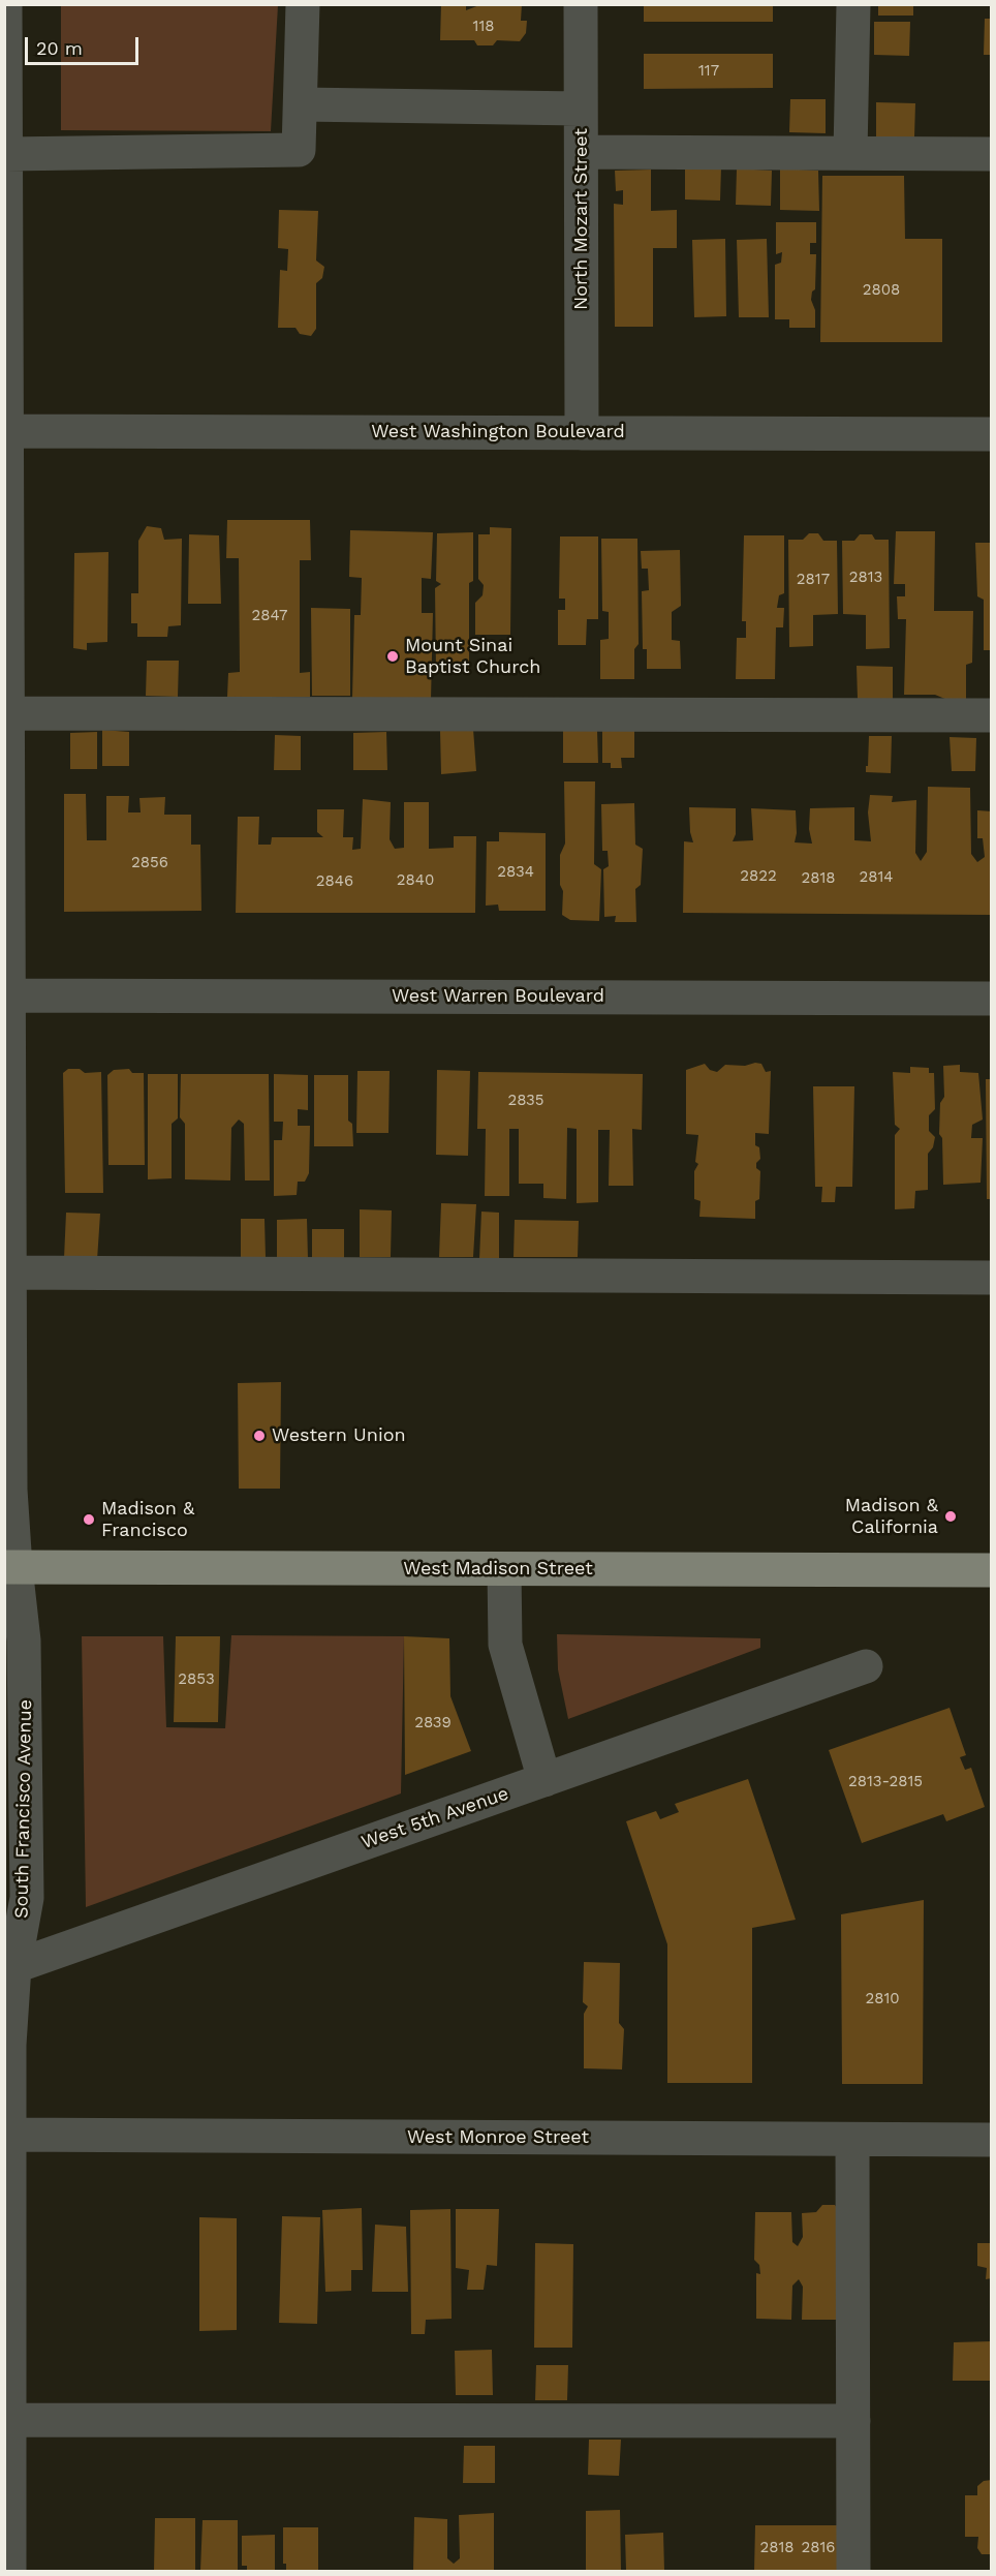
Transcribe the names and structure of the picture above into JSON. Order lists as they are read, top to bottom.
{
  "streets": {
    "main road": ["West Madison Street"],
    "street": [
      "North Mozart Street",
      "West Washington Boulevard",
      "West Warren Boulevard",
      "South Francisco Avenue",
      "West 5th Avenue",
      "West Monroe Street"
    ]
  },
  "crossings": [
    ["North Mozart Street", "West Washington Boulevard"],
    ["West Washington Boulevard", "South Francisco Avenue"],
    ["West Warren Boulevard", "South Francisco Avenue"],
    ["West Madison Street", "South Francisco Avenue"],
    ["South Francisco Avenue", "West 5th Avenue"],
    ["South Francisco Avenue", "West Monroe Street"]
  ],
  "places": [
    "Mount Sinai Baptist Church",
    "Western Union",
    "Madison & California",
    "Madison & Francisco"
  ],
  "house_numbers": [
    "118",
    "117",
    "2808",
    "2813",
    "2817",
    "2847",
    "2856",
    "2834",
    "2822",
    "2814",
    "2818",
    "2840",
    "2846",
    "2835",
    "2853",
    "2839",
    "2813-2815",
    "2810",
    "2818",
    "2816"
  ],
  "scale_bar": "20 m"
}
